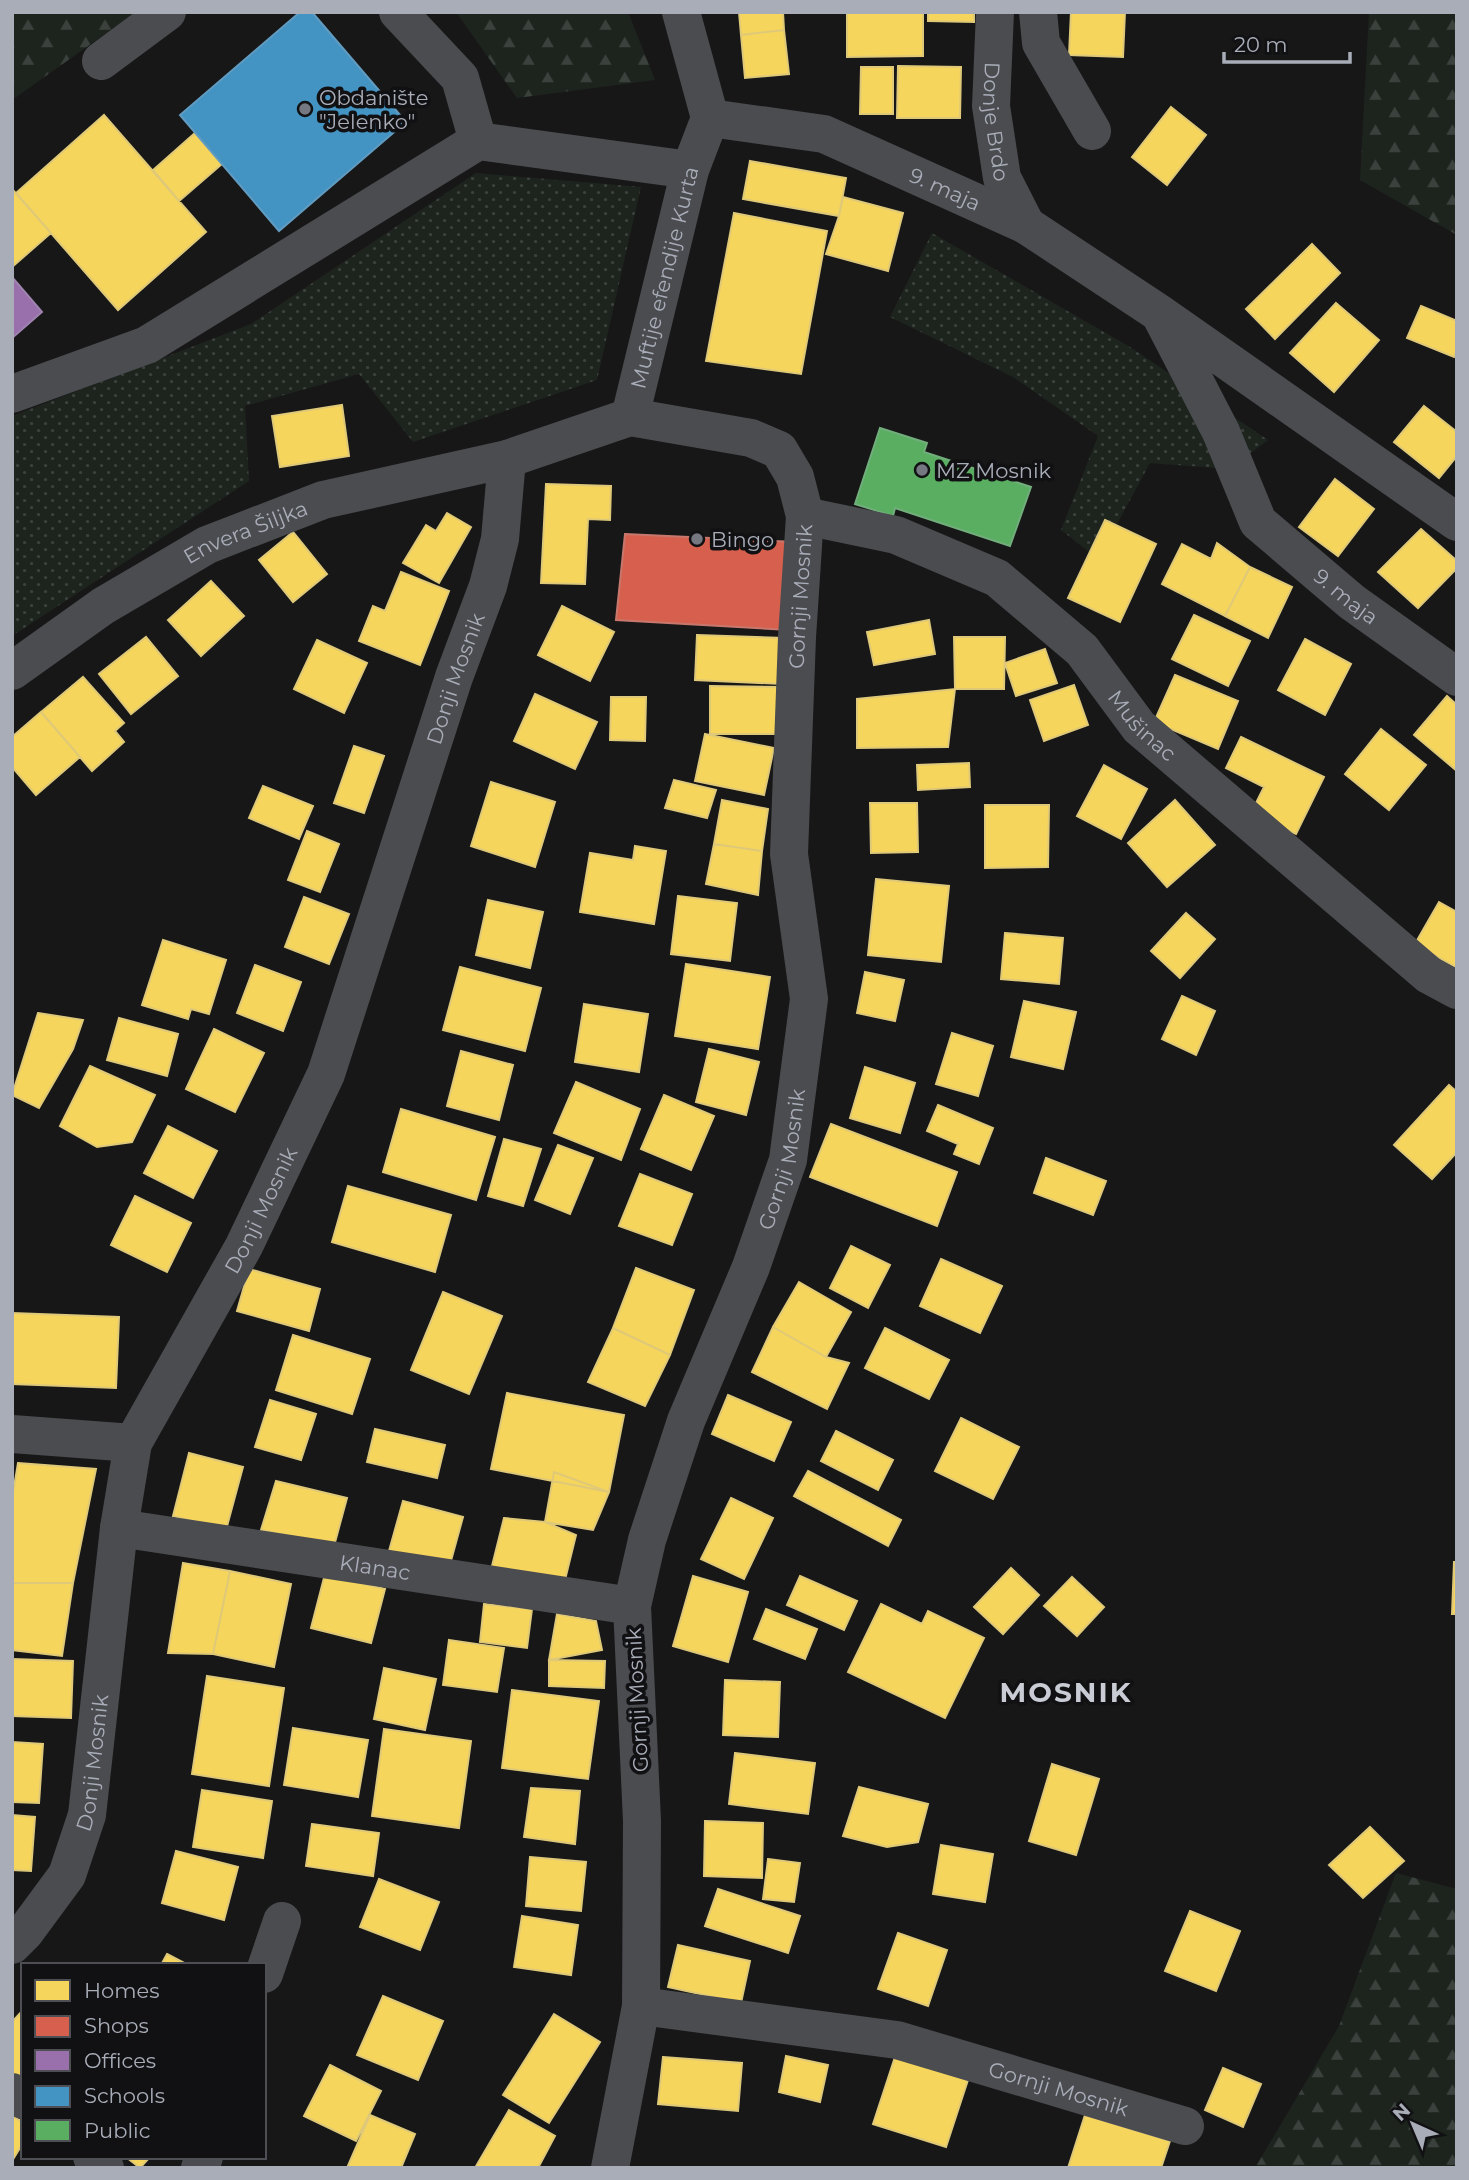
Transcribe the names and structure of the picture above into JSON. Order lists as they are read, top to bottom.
{
  "streets": {
    "street": [
      "Donje Brdo",
      "9. maja",
      "Muftije efendije Kurta",
      "Envera Šiljka",
      "Gornji Mosnik",
      "Donji Mosnik",
      "Mušinac",
      "Klanac"
    ]
  },
  "crossings": [
    ["Donje Brdo", "9. maja"],
    ["9. maja", "Muftije efendije Kurta"],
    ["Muftije efendije Kurta", "Envera Šiljka"],
    ["Muftije efendije Kurta", "Gornji Mosnik"],
    ["Muftije efendije Kurta", "Donji Mosnik"],
    ["Envera Šiljka", "Donji Mosnik"],
    ["Gornji Mosnik", "Mušinac"],
    ["Gornji Mosnik", "Klanac"],
    ["Donji Mosnik", "Klanac"]
  ],
  "districts": ["MOSNIK"],
  "places": ["Obdanište \"Jelenko\"", "MZ Mosnik", "Bingo"],
  "legend": [
    "Homes",
    "Shops",
    "Offices",
    "Schools",
    "Public"
  ],
  "scale_bar": "20 m",
  "north": "top left"
}
